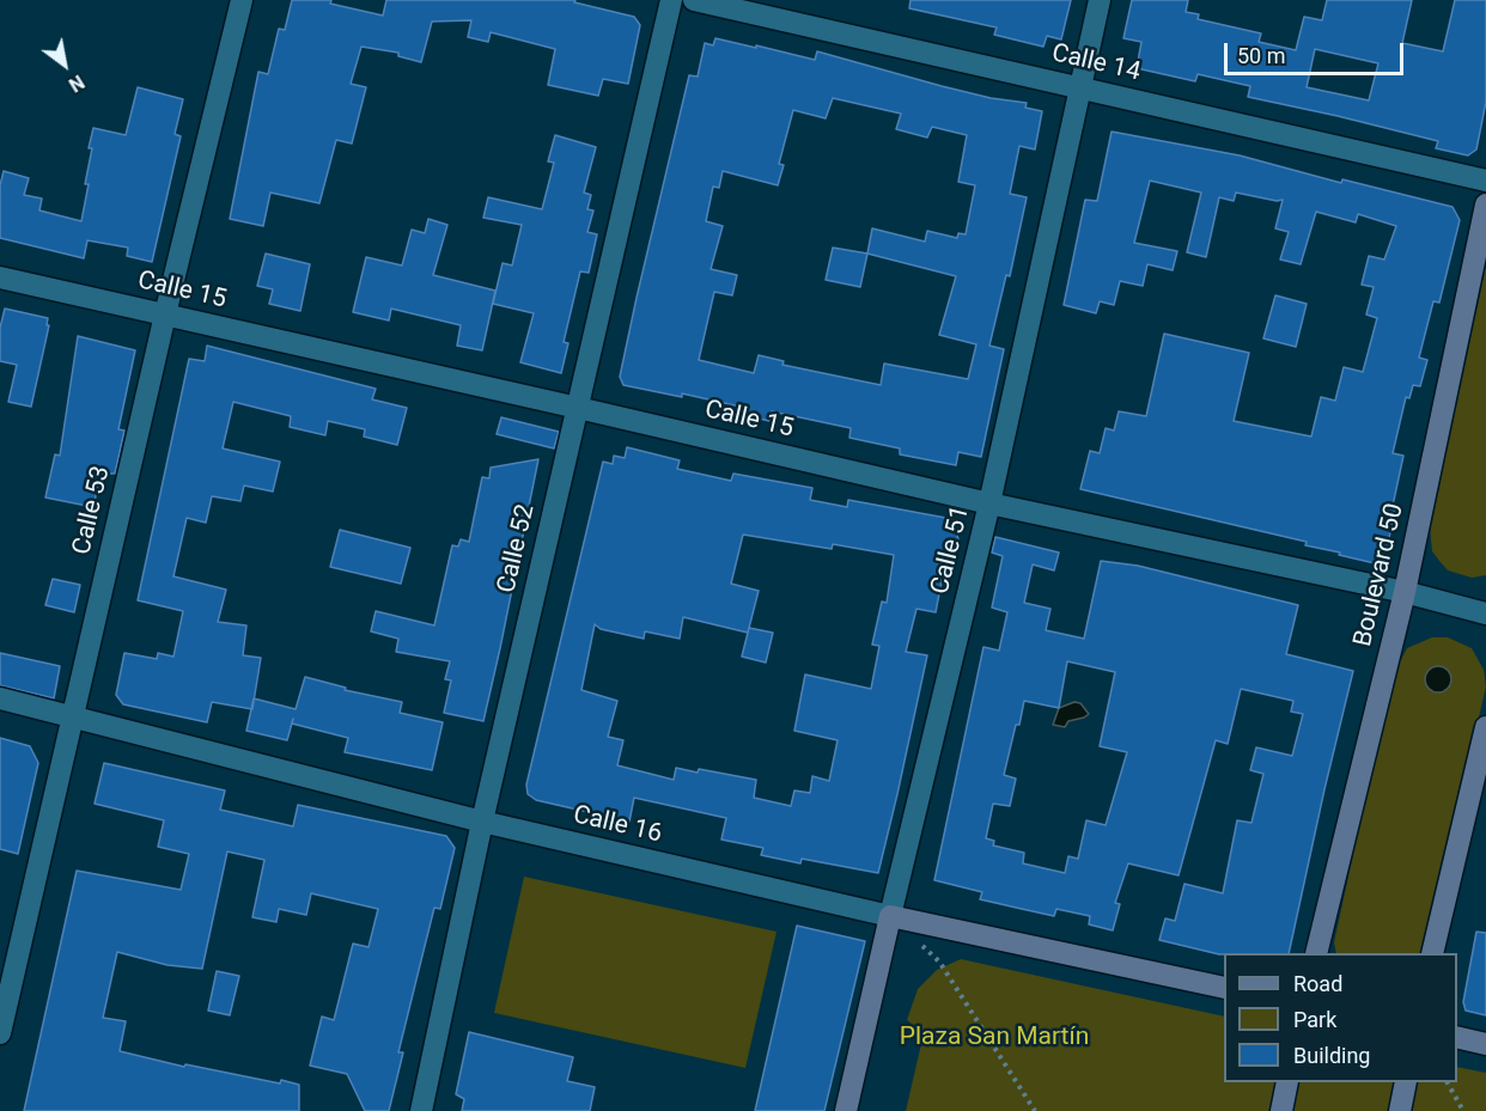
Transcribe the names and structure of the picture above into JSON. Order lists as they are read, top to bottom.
{
  "streets": {
    "main road": ["Calle 51", "Boulevard 50", "Calle 16"],
    "street": [
      "Calle 14",
      "Calle 15",
      "Calle 53",
      "Calle 52"
    ]
  },
  "crossings": [
    ["Calle 14", "Calle 51"],
    ["Calle 15", "Calle 53"],
    ["Calle 15", "Calle 52"],
    ["Calle 15", "Calle 51"],
    ["Calle 15", "Boulevard 50"],
    ["Calle 53", "Calle 16"],
    ["Calle 52", "Calle 16"],
    ["Calle 51", "Calle 16"]
  ],
  "parks": ["Plaza San Martín"],
  "legend": ["Road", "Park", "Building"],
  "scale_bar": "50 m",
  "north": "bottom right"
}
